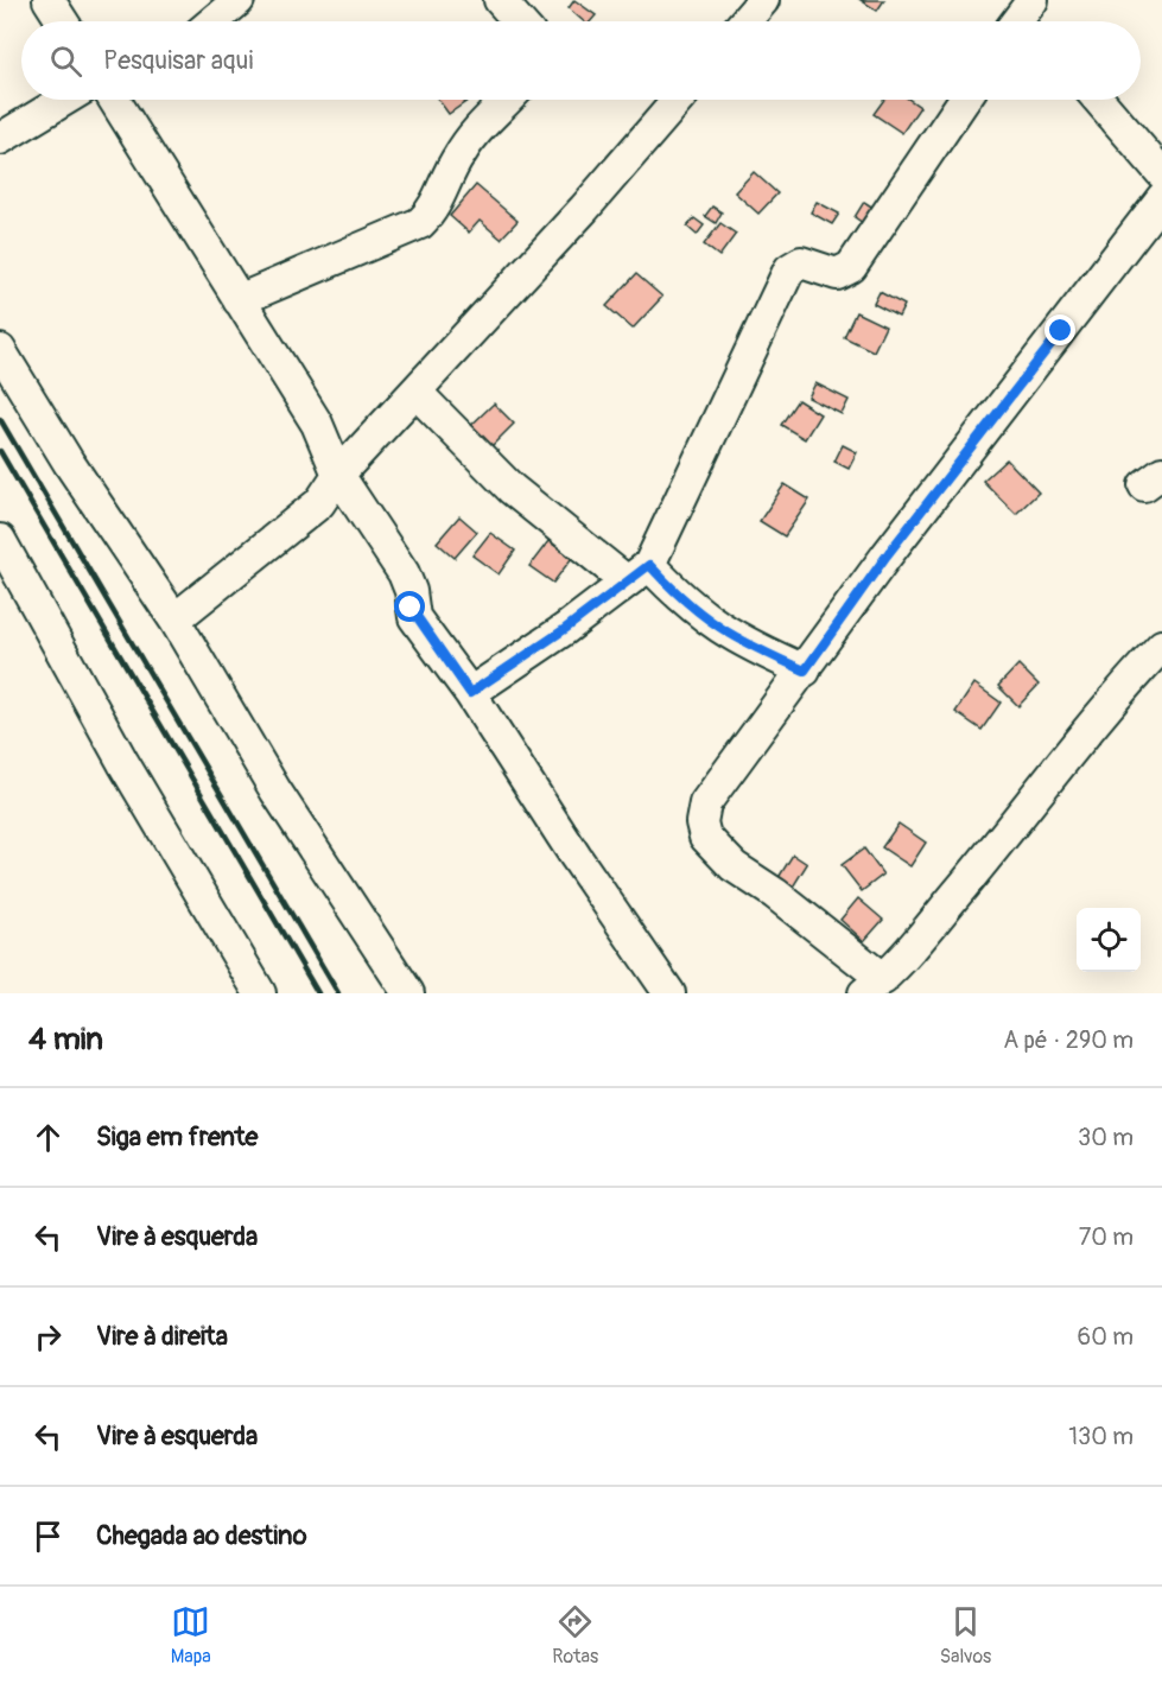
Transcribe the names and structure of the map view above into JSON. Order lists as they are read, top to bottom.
{
  "page": {
    "search": "Pesquisar aqui",
    "heading": ["4 min", "A pé · 290 m"],
    "list": [
      ["Siga em frente", "30 m"],
      ["Vire à esquerda", "70 m"],
      ["Vire à direita", "60 m"],
      ["Vire à esquerda", "130 m"],
      "Chegada ao destino"
    ],
    "nav": ["Mapa", "Rotas", "Salvos"]
  }
}
